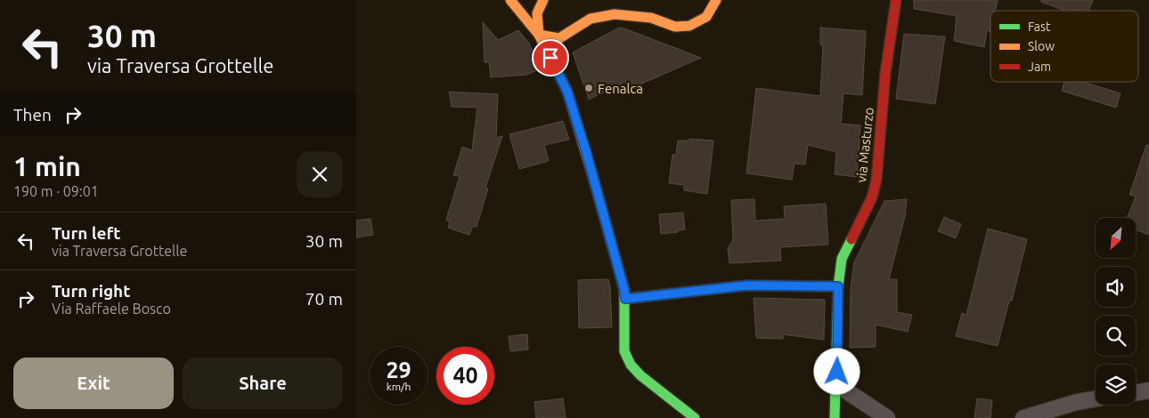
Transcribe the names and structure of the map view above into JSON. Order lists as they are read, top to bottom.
{
  "streets": {
    "street": ["via Masturzo"]
  },
  "places": ["Fenalca"],
  "legend": ["Fast", "Slow", "Jam"],
  "north": "bottom left",
  "page": {
    "turn": ["30 m", "via Traversa Grottelle"],
    "then": "Then",
    "heading": ["1 min", "190 m · 09:01"],
    "list": [
      {
        "name": "Turn left",
        "note": "via Traversa Grottelle",
        "value": "30 m"
      },
      {
        "name": "Turn right",
        "note": "Via Raffaele Bosco",
        "value": "70 m"
      }
    ],
    "speed": "29 km/h",
    "limit": "40",
    "buttons": ["Exit", "Share"]
  }
}
